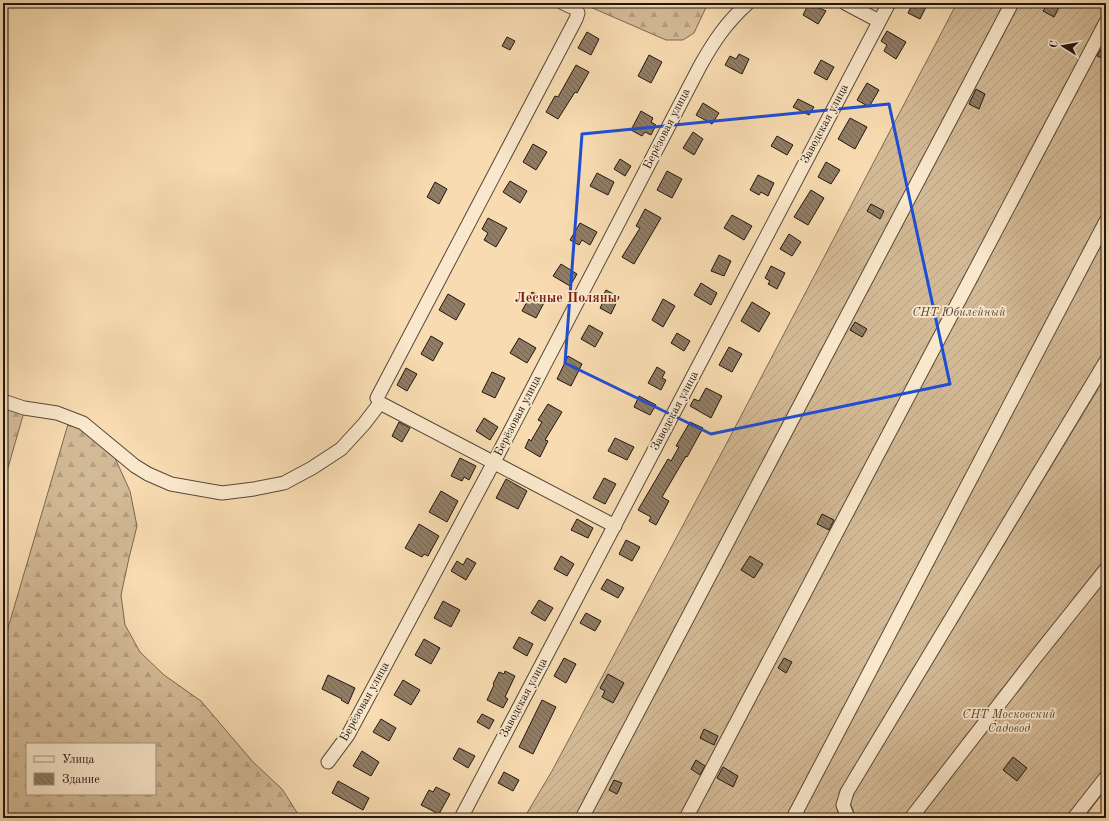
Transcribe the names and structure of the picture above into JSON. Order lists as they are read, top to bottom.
{
  "streets": {
    "street": ["Заводская улица", "Берёзовая улица"]
  },
  "districts": ["Лесные Поляны"],
  "parks": ["СНТ Юбилейный", "СНТ Московский Садовод"],
  "legend": ["Улица", "Здание"],
  "north": "left"
}
